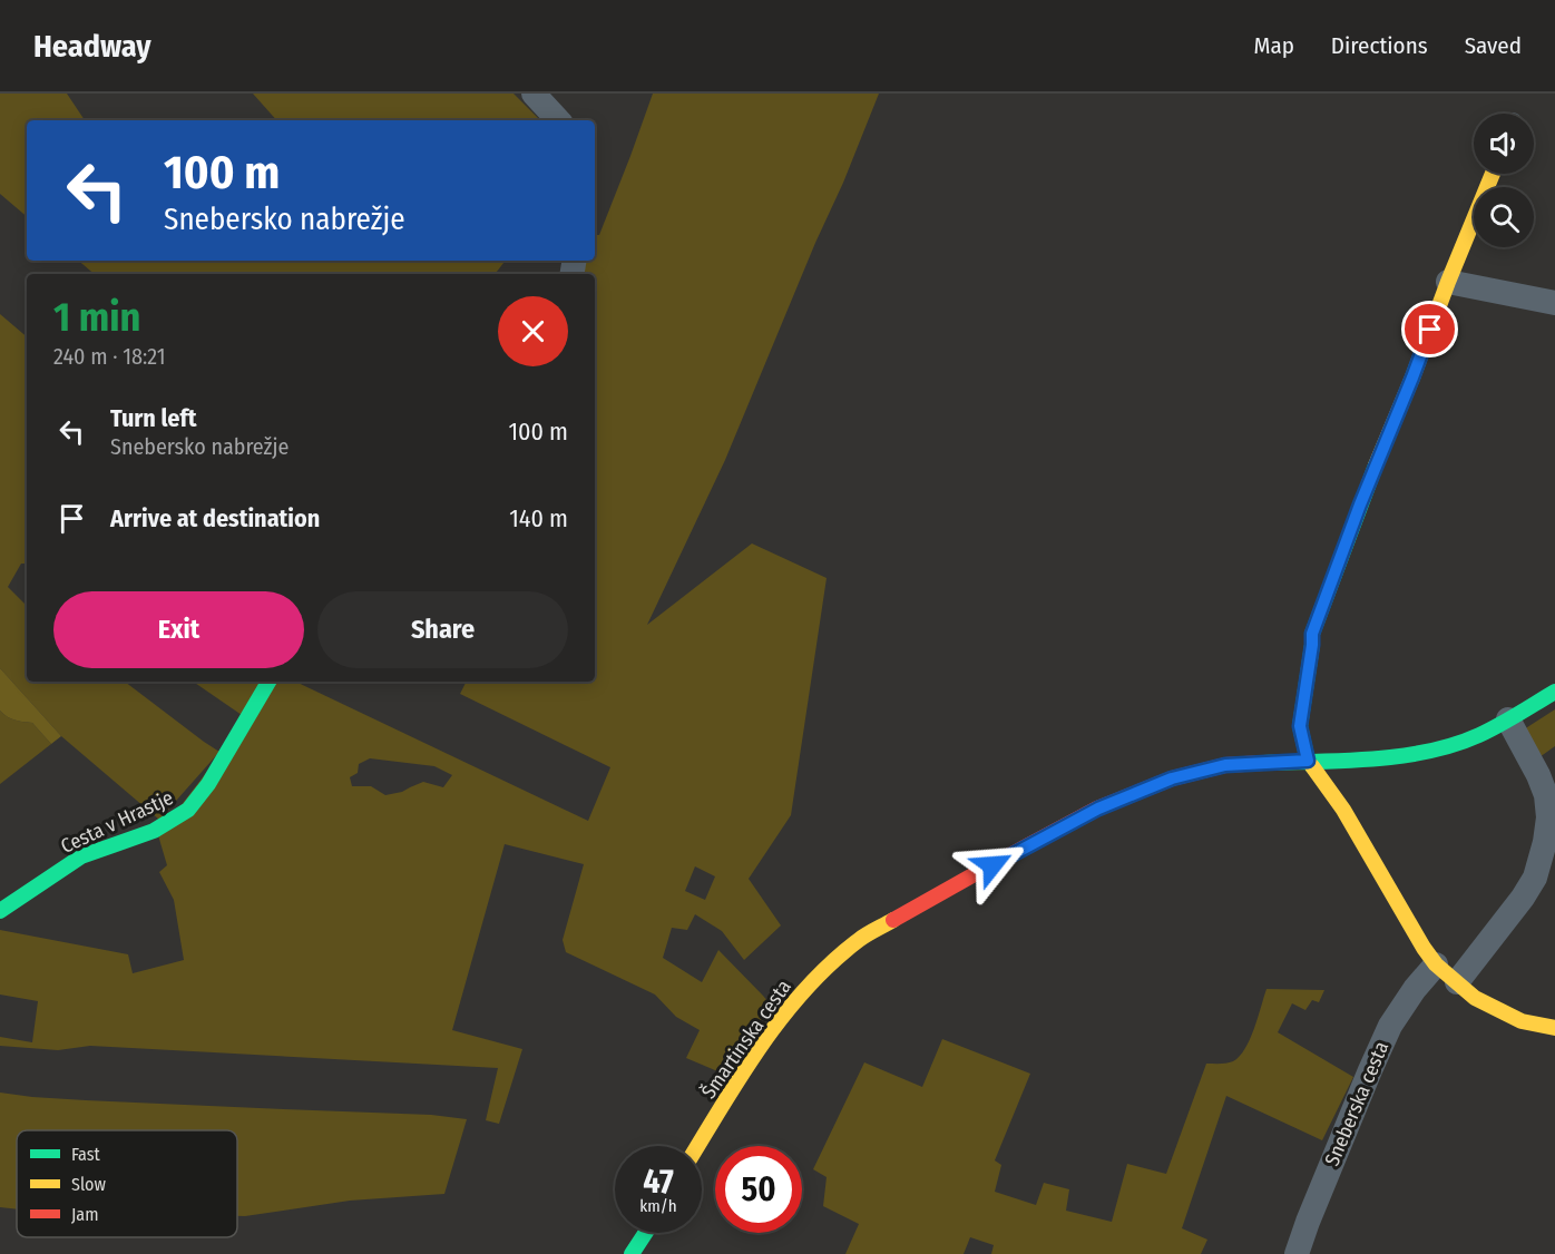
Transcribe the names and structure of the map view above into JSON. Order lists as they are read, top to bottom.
{
  "streets": {
    "street": ["Cesta v Hrastje", "Šmartinska cesta", "Sneberska cesta"]
  },
  "legend": ["Fast", "Slow", "Jam"],
  "page": {
    "header": "Headway",
    "nav": ["Map", "Directions", "Saved"],
    "turn": ["100 m", "Snebersko nabrežje"],
    "heading": ["1 min", "240 m · 18:21"],
    "list": [
      {
        "name": "Turn left",
        "note": "Snebersko nabrežje",
        "value": "100 m"
      },
      {
        "name": "Arrive at destination",
        "value": "140 m"
      }
    ],
    "buttons": ["Exit", "Share"],
    "speed": "47 km/h",
    "limit": "50"
  }
}
